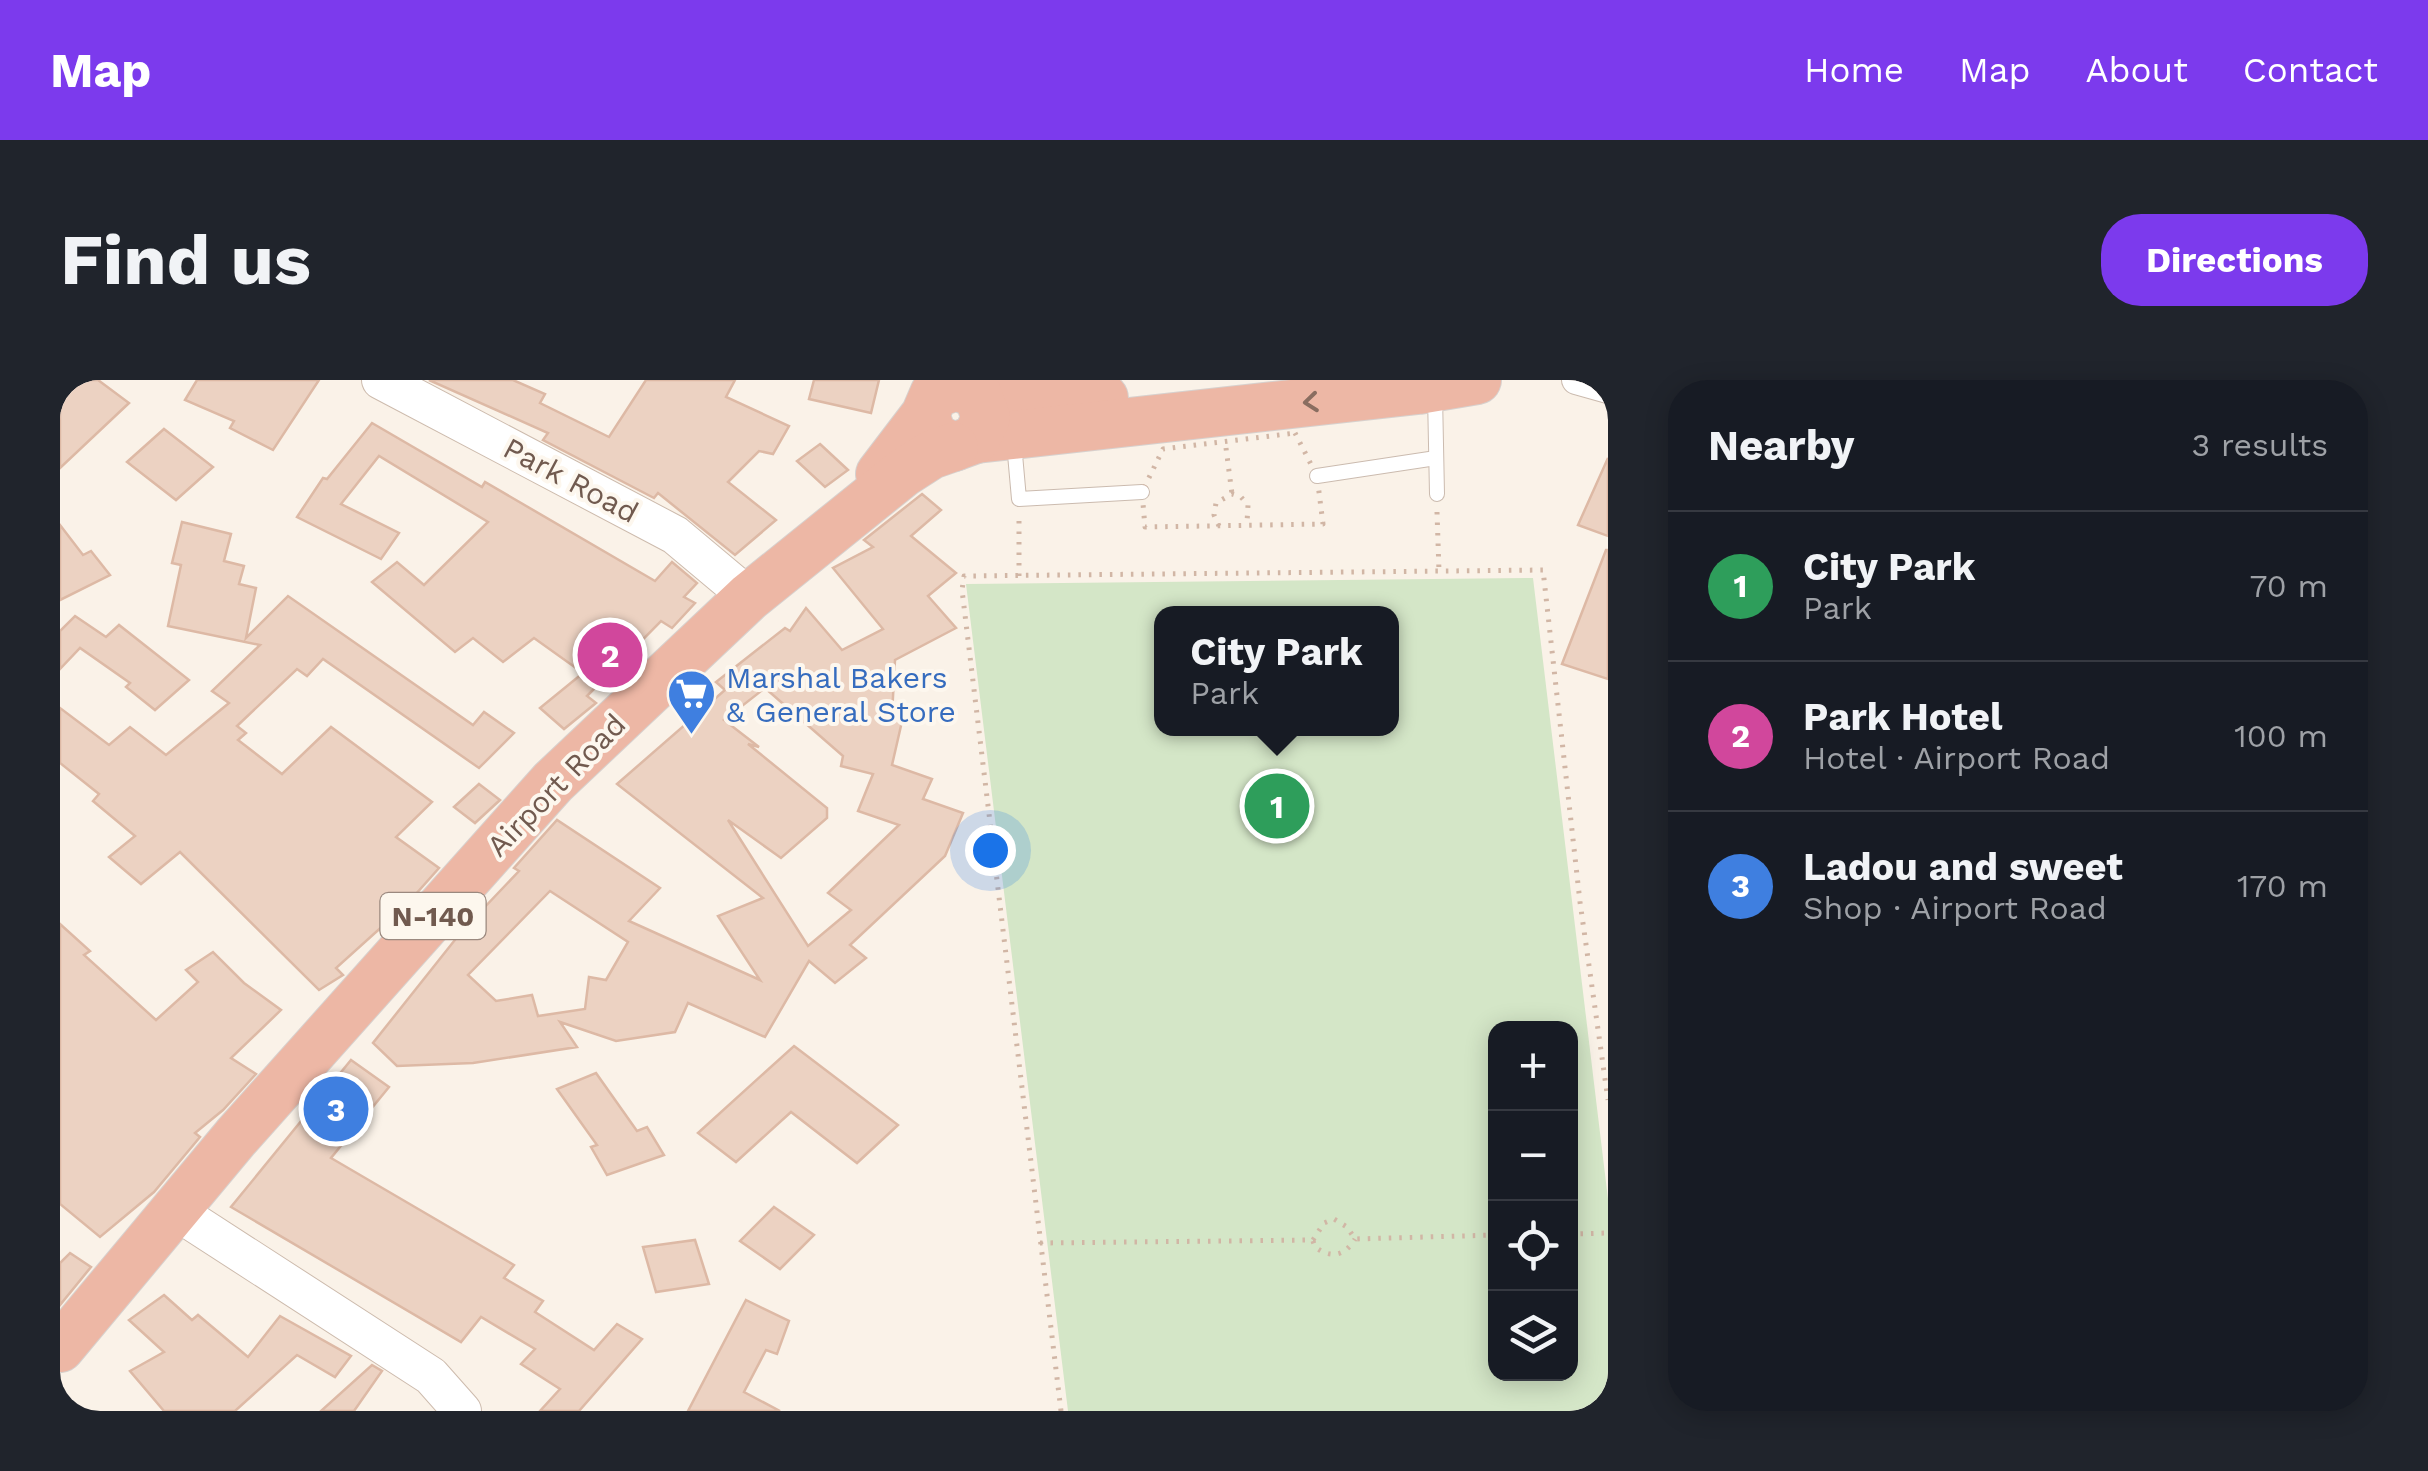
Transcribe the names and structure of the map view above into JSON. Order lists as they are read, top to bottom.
{
  "streets": {
    "highway": ["Airport Road", "N-140"],
    "main road": ["Park Road"]
  },
  "crossings": [
    ["Park Road", "Airport Road"]
  ],
  "places": {
    "supermarket": ["Marshal Bakers & General Store"]
  },
  "page": {
    "header": "Map",
    "nav": [
      "Home",
      "Map",
      "About",
      "Contact"
    ],
    "buttons": "Directions",
    "title": "Find us",
    "heading": ["Nearby", "3 results"],
    "list": [
      {
        "mark": "1",
        "name": "City Park",
        "note": "Park",
        "value": "70 m"
      },
      {
        "mark": "2",
        "name": "Park Hotel",
        "note": "Hotel · Airport Road",
        "value": "100 m"
      },
      {
        "mark": "3",
        "name": "Ladou and sweet",
        "note": "Shop · Airport Road",
        "value": "170 m"
      }
    ],
    "popup": ["City Park", "Park"],
    "pins": ["2", "1", "3"],
    "map_buttons": ["+", "−"]
  }
}
